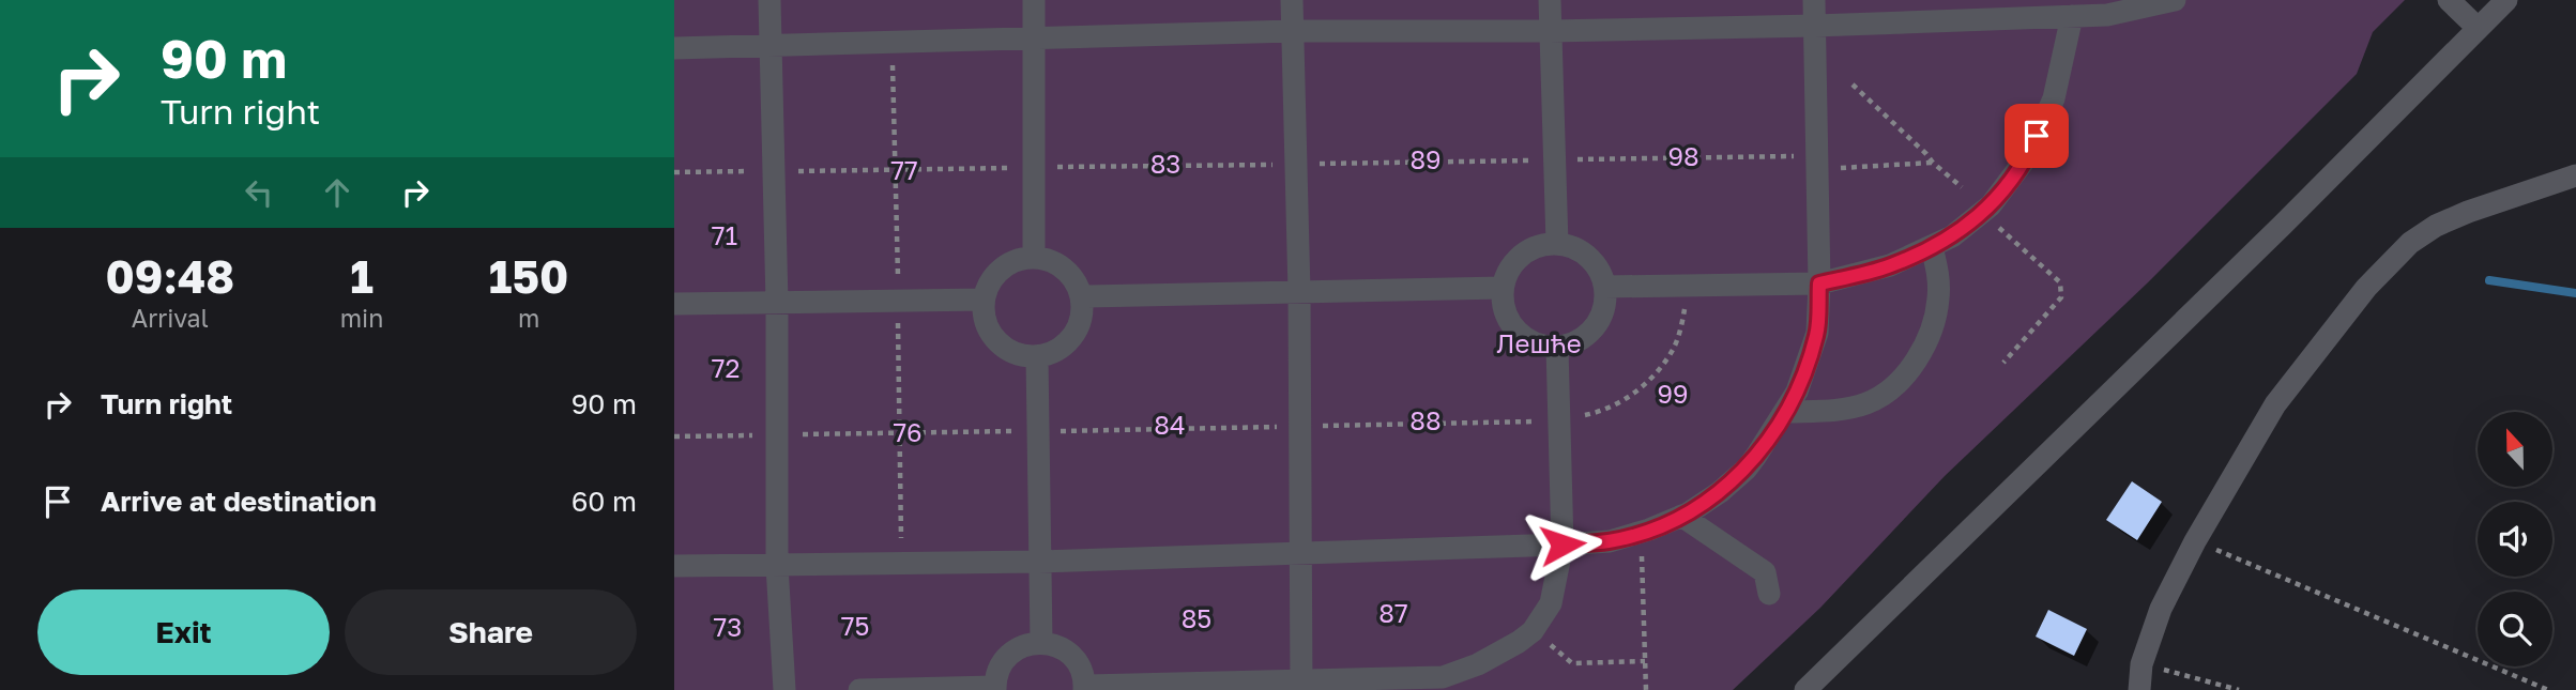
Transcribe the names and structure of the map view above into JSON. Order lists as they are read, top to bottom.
{
  "parks": [
    "98",
    "89",
    "83",
    "77",
    "71",
    "Лешће",
    "72",
    "99",
    "88",
    "84",
    "76",
    "87",
    "85",
    "75",
    "73"
  ],
  "north": "top",
  "page": {
    "turn": ["90 m", "Turn right"],
    "eta": [
      "09:48",
      "Arrival",
      "1",
      "min",
      "150",
      "m"
    ],
    "list": [
      {
        "name": "Turn right",
        "value": "90 m"
      },
      {
        "name": "Arrive at destination",
        "value": "60 m"
      }
    ],
    "buttons": ["Exit", "Share"]
  }
}
